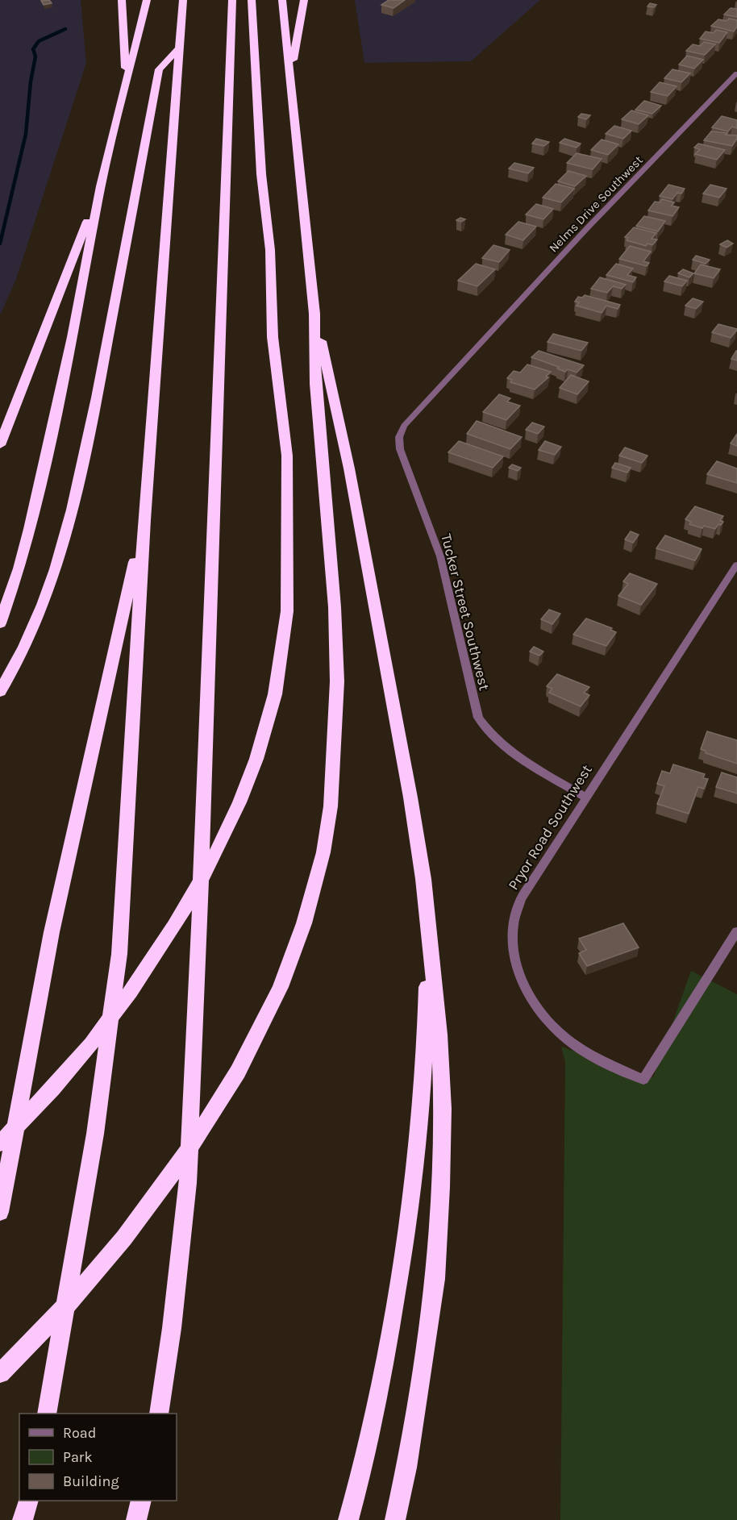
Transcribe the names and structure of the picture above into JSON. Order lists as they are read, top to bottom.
{
  "streets": {
    "street": ["Nelms Drive Southwest", "Tucker Street Southwest", "Pryor Road Southwest"]
  },
  "crossings": [
    ["Nelms Drive Southwest", "Tucker Street Southwest"],
    ["Tucker Street Southwest", "Pryor Road Southwest"]
  ],
  "legend": ["Road", "Park", "Building"]
}
